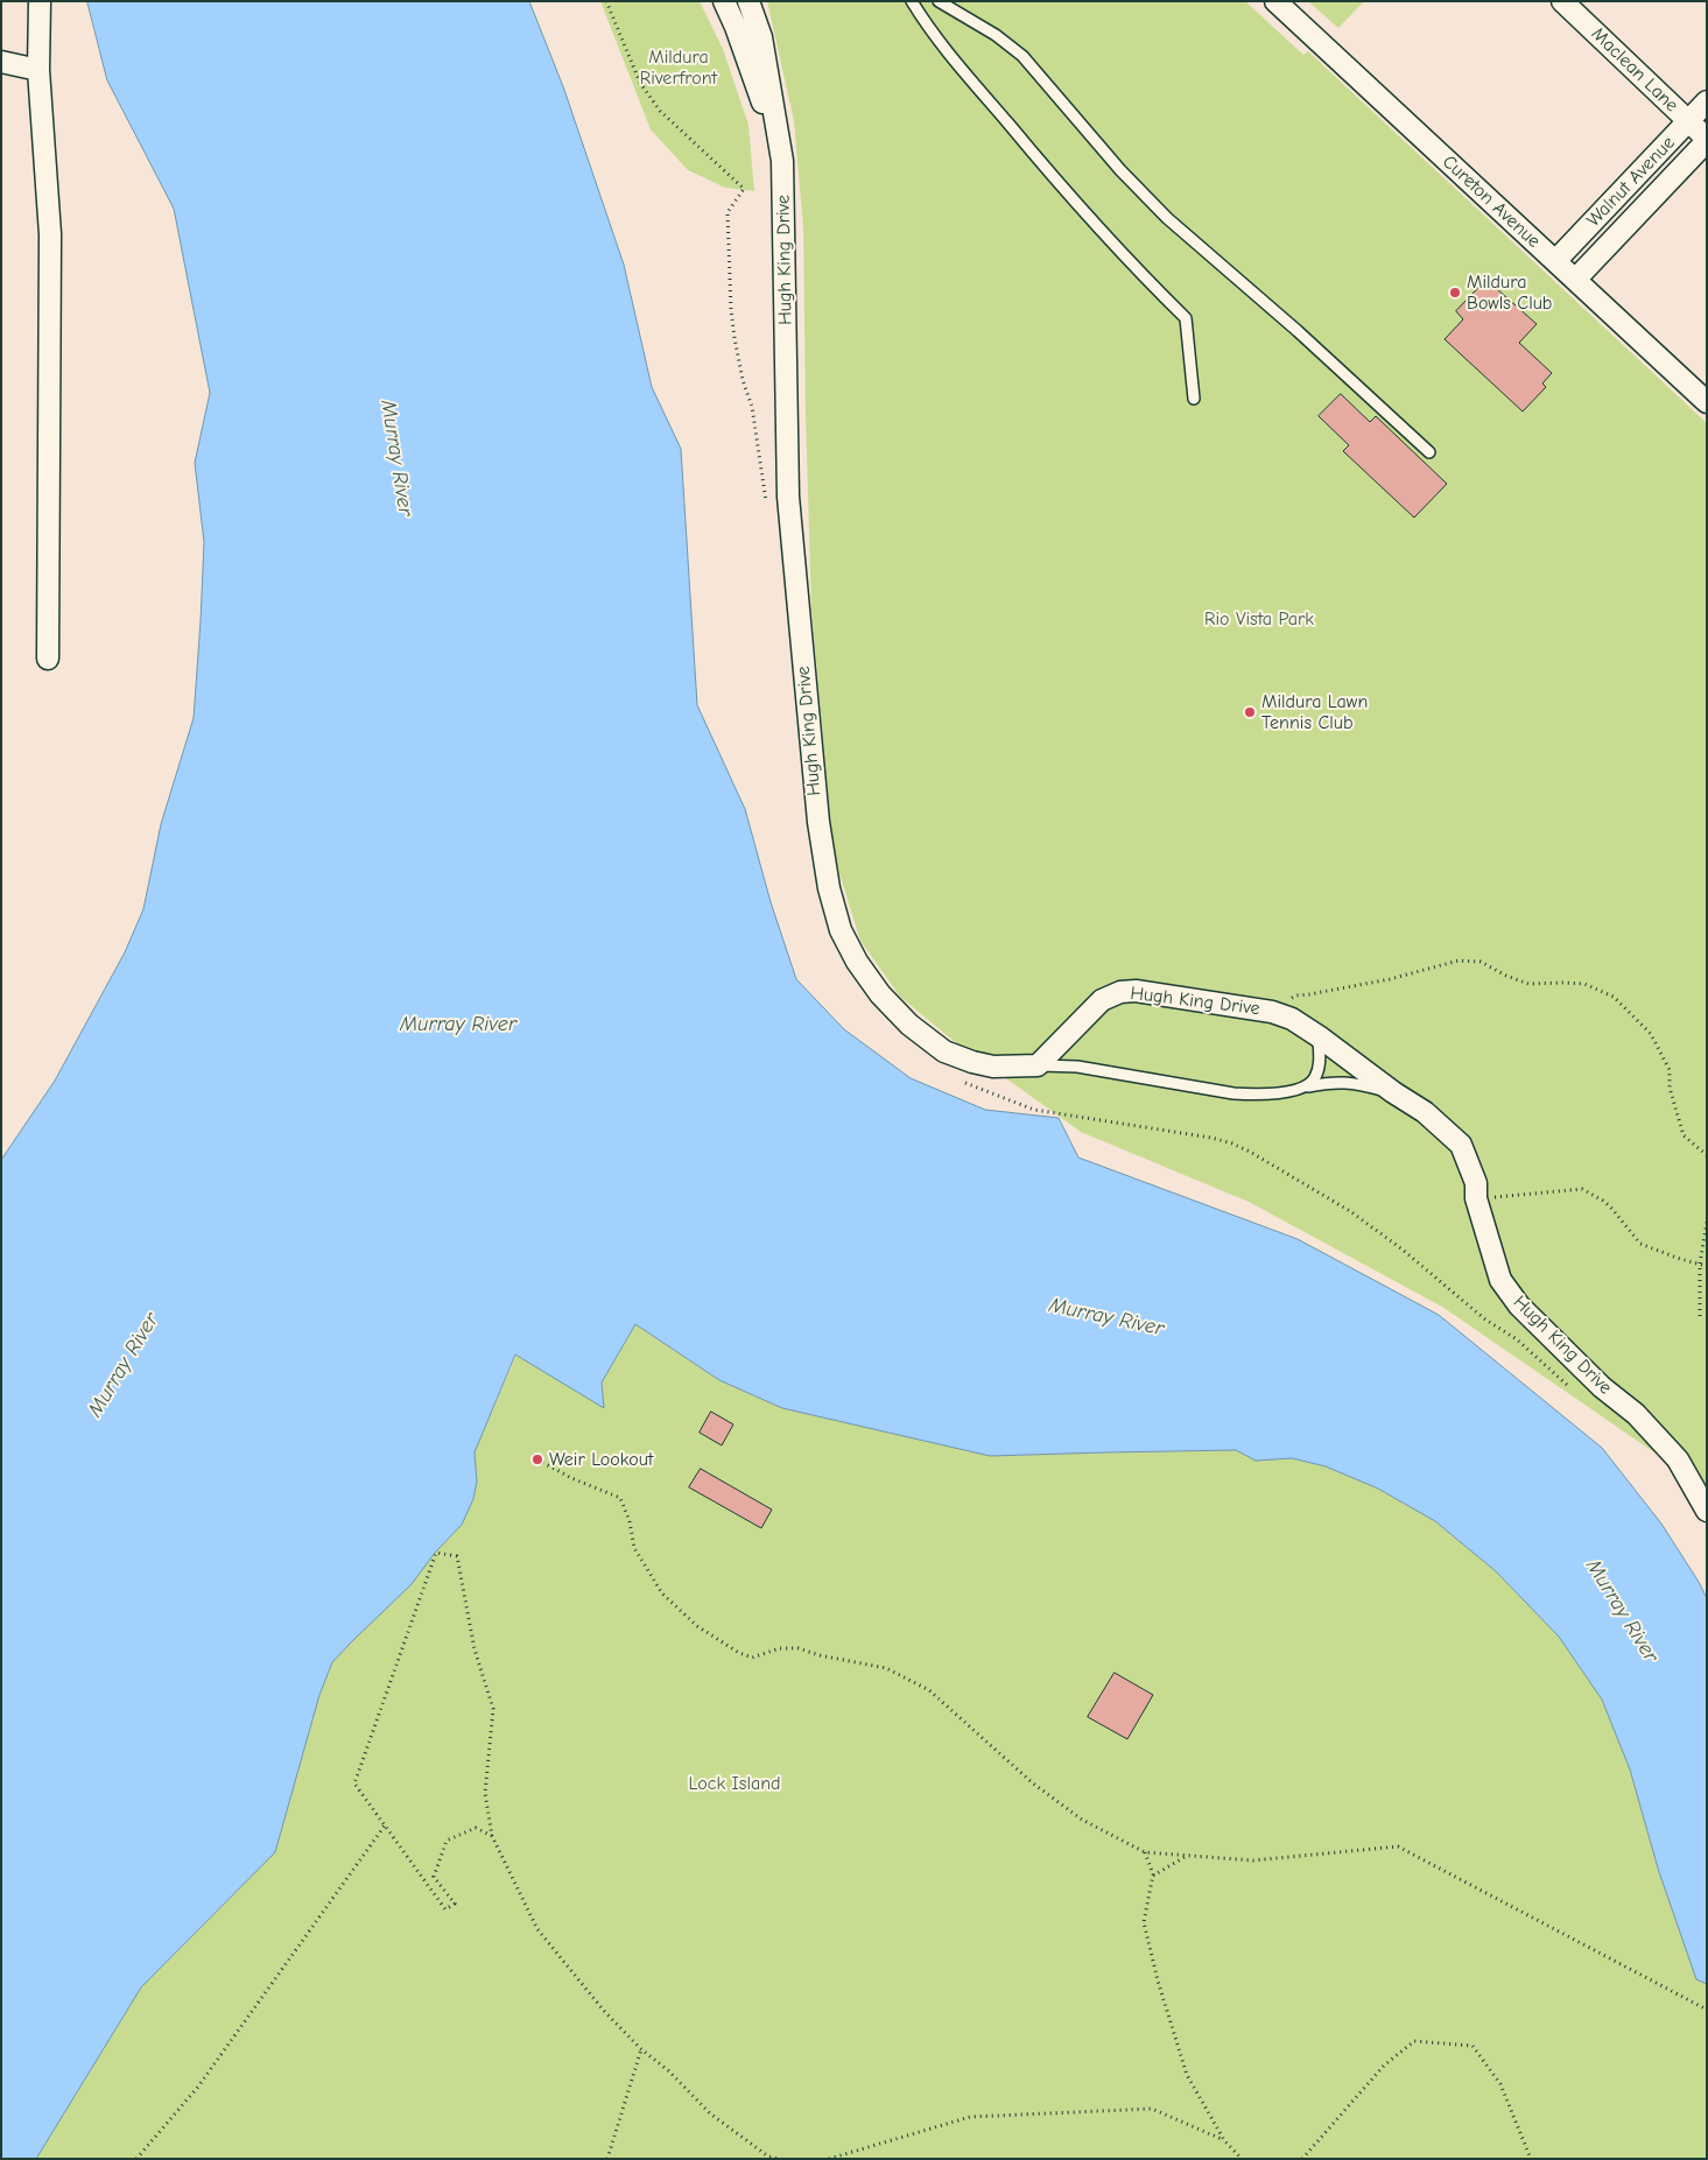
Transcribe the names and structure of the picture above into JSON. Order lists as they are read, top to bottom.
{
  "streets": {
    "street": [
      "Maclean Lane",
      "Walnut Avenue",
      "Cureton Avenue",
      "Hugh King Drive"
    ]
  },
  "crossings": [
    ["Maclean Lane", "Walnut Avenue"],
    ["Walnut Avenue", "Cureton Avenue"]
  ],
  "water": ["Murray River"],
  "parks": ["Mildura Riverfront", "Rio Vista Park", "Lock Island"],
  "places": ["Mildura Bowls Club", "Mildura Lawn Tennis Club", "Weir Lookout"]
}
